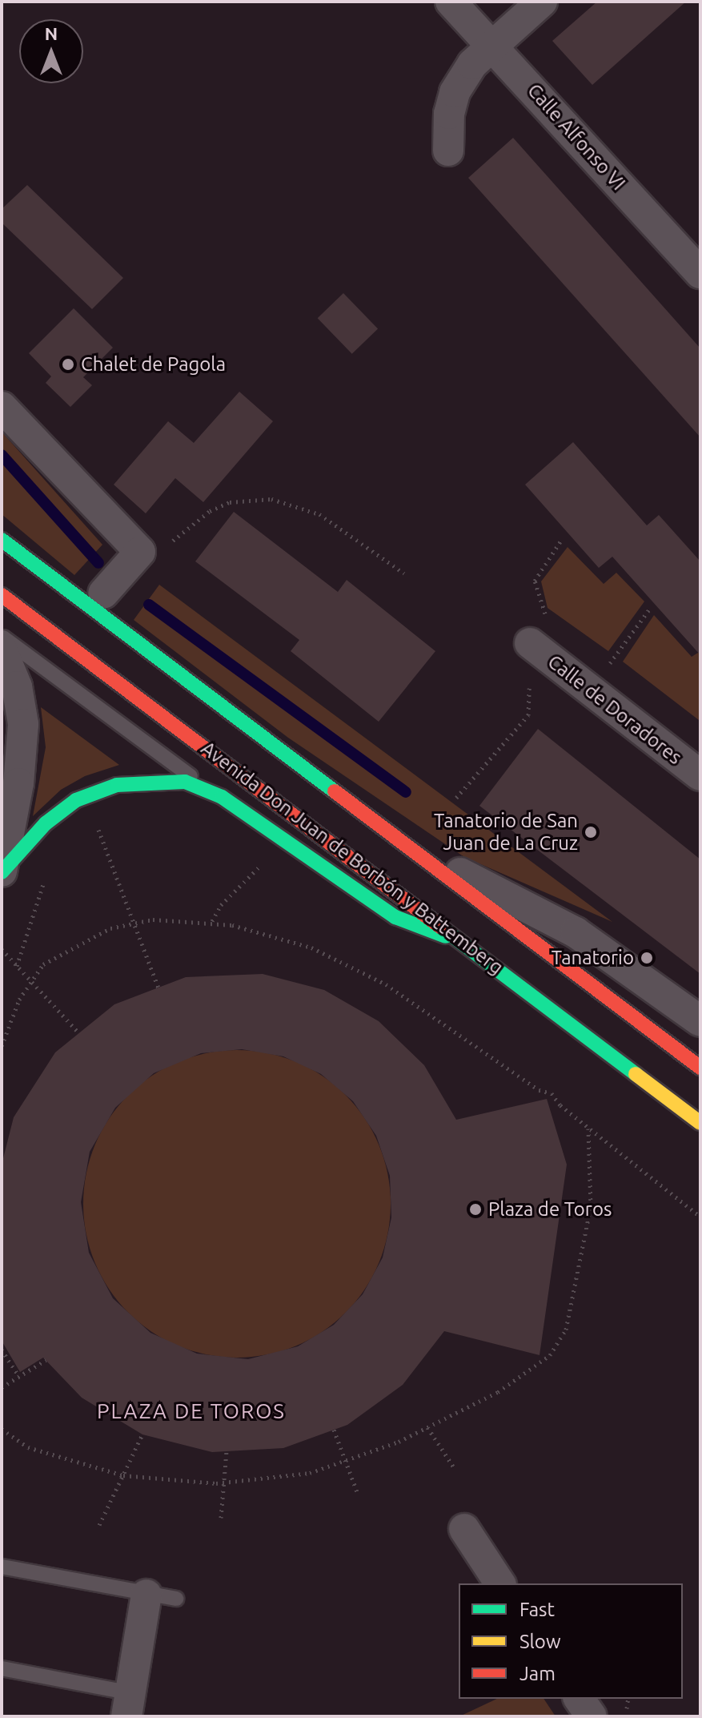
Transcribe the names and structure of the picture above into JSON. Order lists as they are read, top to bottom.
{
  "streets": {
    "main road": ["Avenida Don Juan de Borbón y Battemberg"],
    "street": ["Calle Alfonso VI", "Calle de Doradores"]
  },
  "districts": ["PLAZA DE TOROS"],
  "places": [
    "Chalet de Pagola",
    "Tanatorio de San Juan de La Cruz",
    "Tanatorio",
    "Plaza de Toros"
  ],
  "legend": ["Fast", "Slow", "Jam"],
  "north": "top"
}
